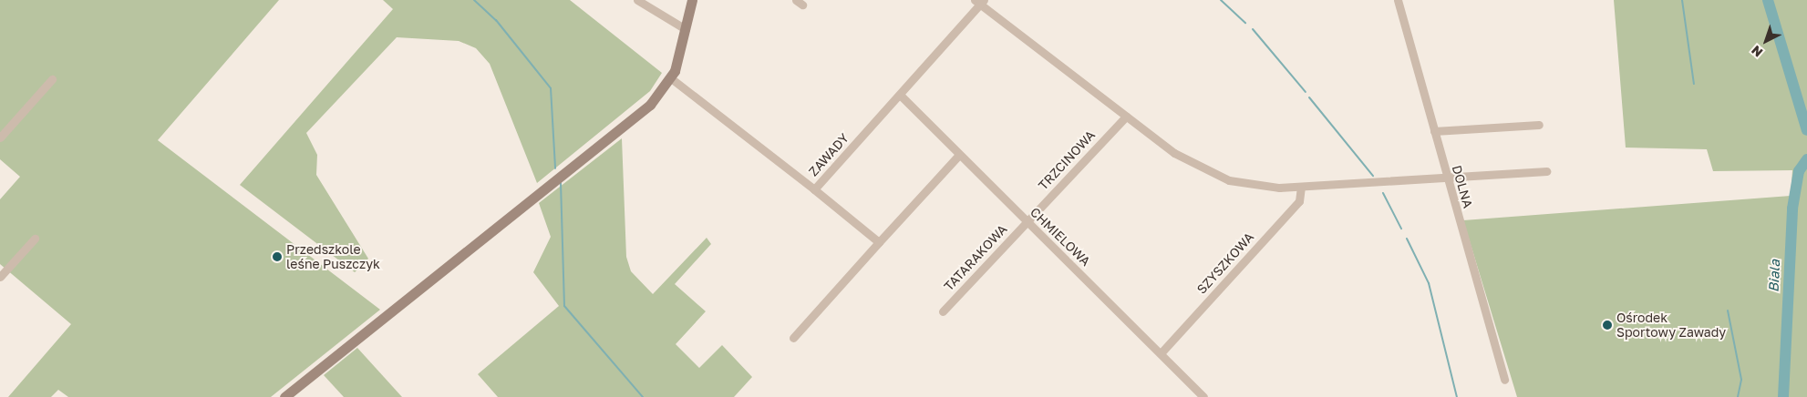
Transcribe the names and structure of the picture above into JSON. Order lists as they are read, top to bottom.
{
  "streets": {
    "street": [
      "ZAWADY",
      "TRZCINOWA",
      "DOLNA",
      "CHMIELOWA",
      "TATARAKOWA",
      "SZYSZKOWA"
    ]
  },
  "crossings": [
    ["ZAWADY", "CHMIELOWA"],
    ["TRZCINOWA", "CHMIELOWA"],
    ["TRZCINOWA", "TATARAKOWA"],
    ["CHMIELOWA", "TATARAKOWA"],
    ["CHMIELOWA", "SZYSZKOWA"]
  ],
  "water": ["Biala"],
  "places": ["Przedszkole leśne Puszczyk", "Ośrodek Sportowy Zawady"],
  "north": "bottom left"
}
